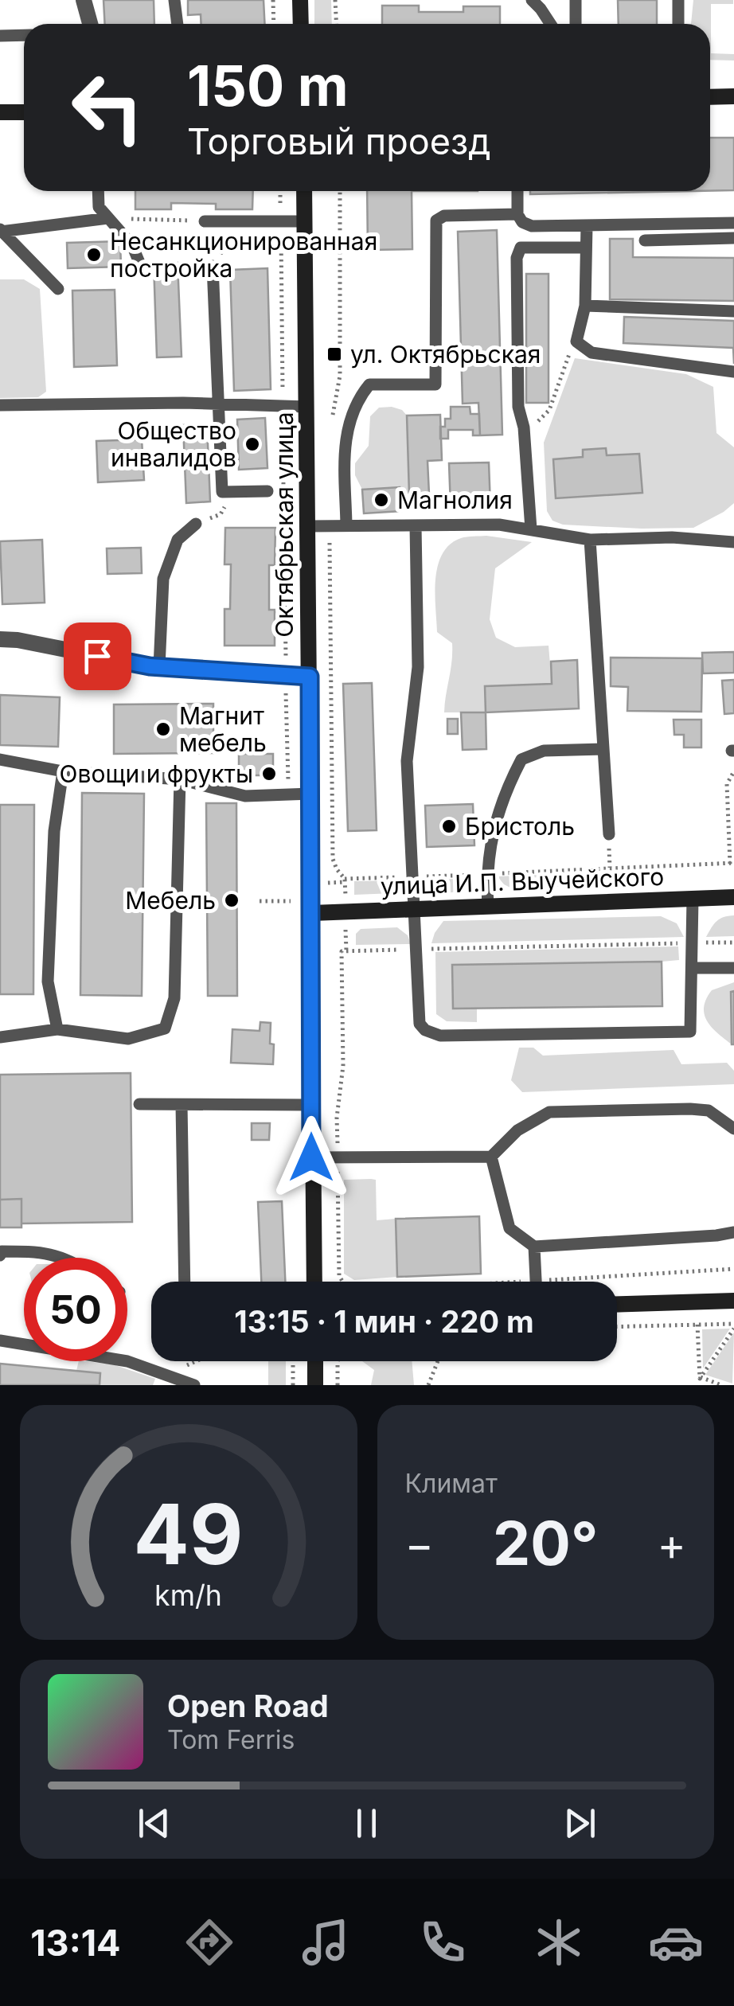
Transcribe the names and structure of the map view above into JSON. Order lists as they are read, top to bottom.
{
  "streets": {
    "main road": ["Октябрьская улица", "улица И.П. Выучейского"]
  },
  "crossings": [
    ["Октябрьская улица", "улица И.П. Выучейского"]
  ],
  "places": {
    "other": [
      "Несанкционированная постройка",
      "Общество инвалидов",
      "Магнолия",
      "Магнит мебель",
      "Овощи и фрукты",
      "Бристоль",
      "Мебель"
    ],
    "transit": ["ул. Октябрьская"]
  },
  "page": {
    "turn": ["150 m", "Торговый проезд"],
    "limit": "50",
    "trip": "13:15 · 1 мин · 220 m",
    "tile": "Климат",
    "heat": ["−", "20°", "+"],
    "song": ["Open Road", "Tom Ferris"],
    "tabs": "13:14",
    "gauge": ["49", "km/h"]
  }
}
